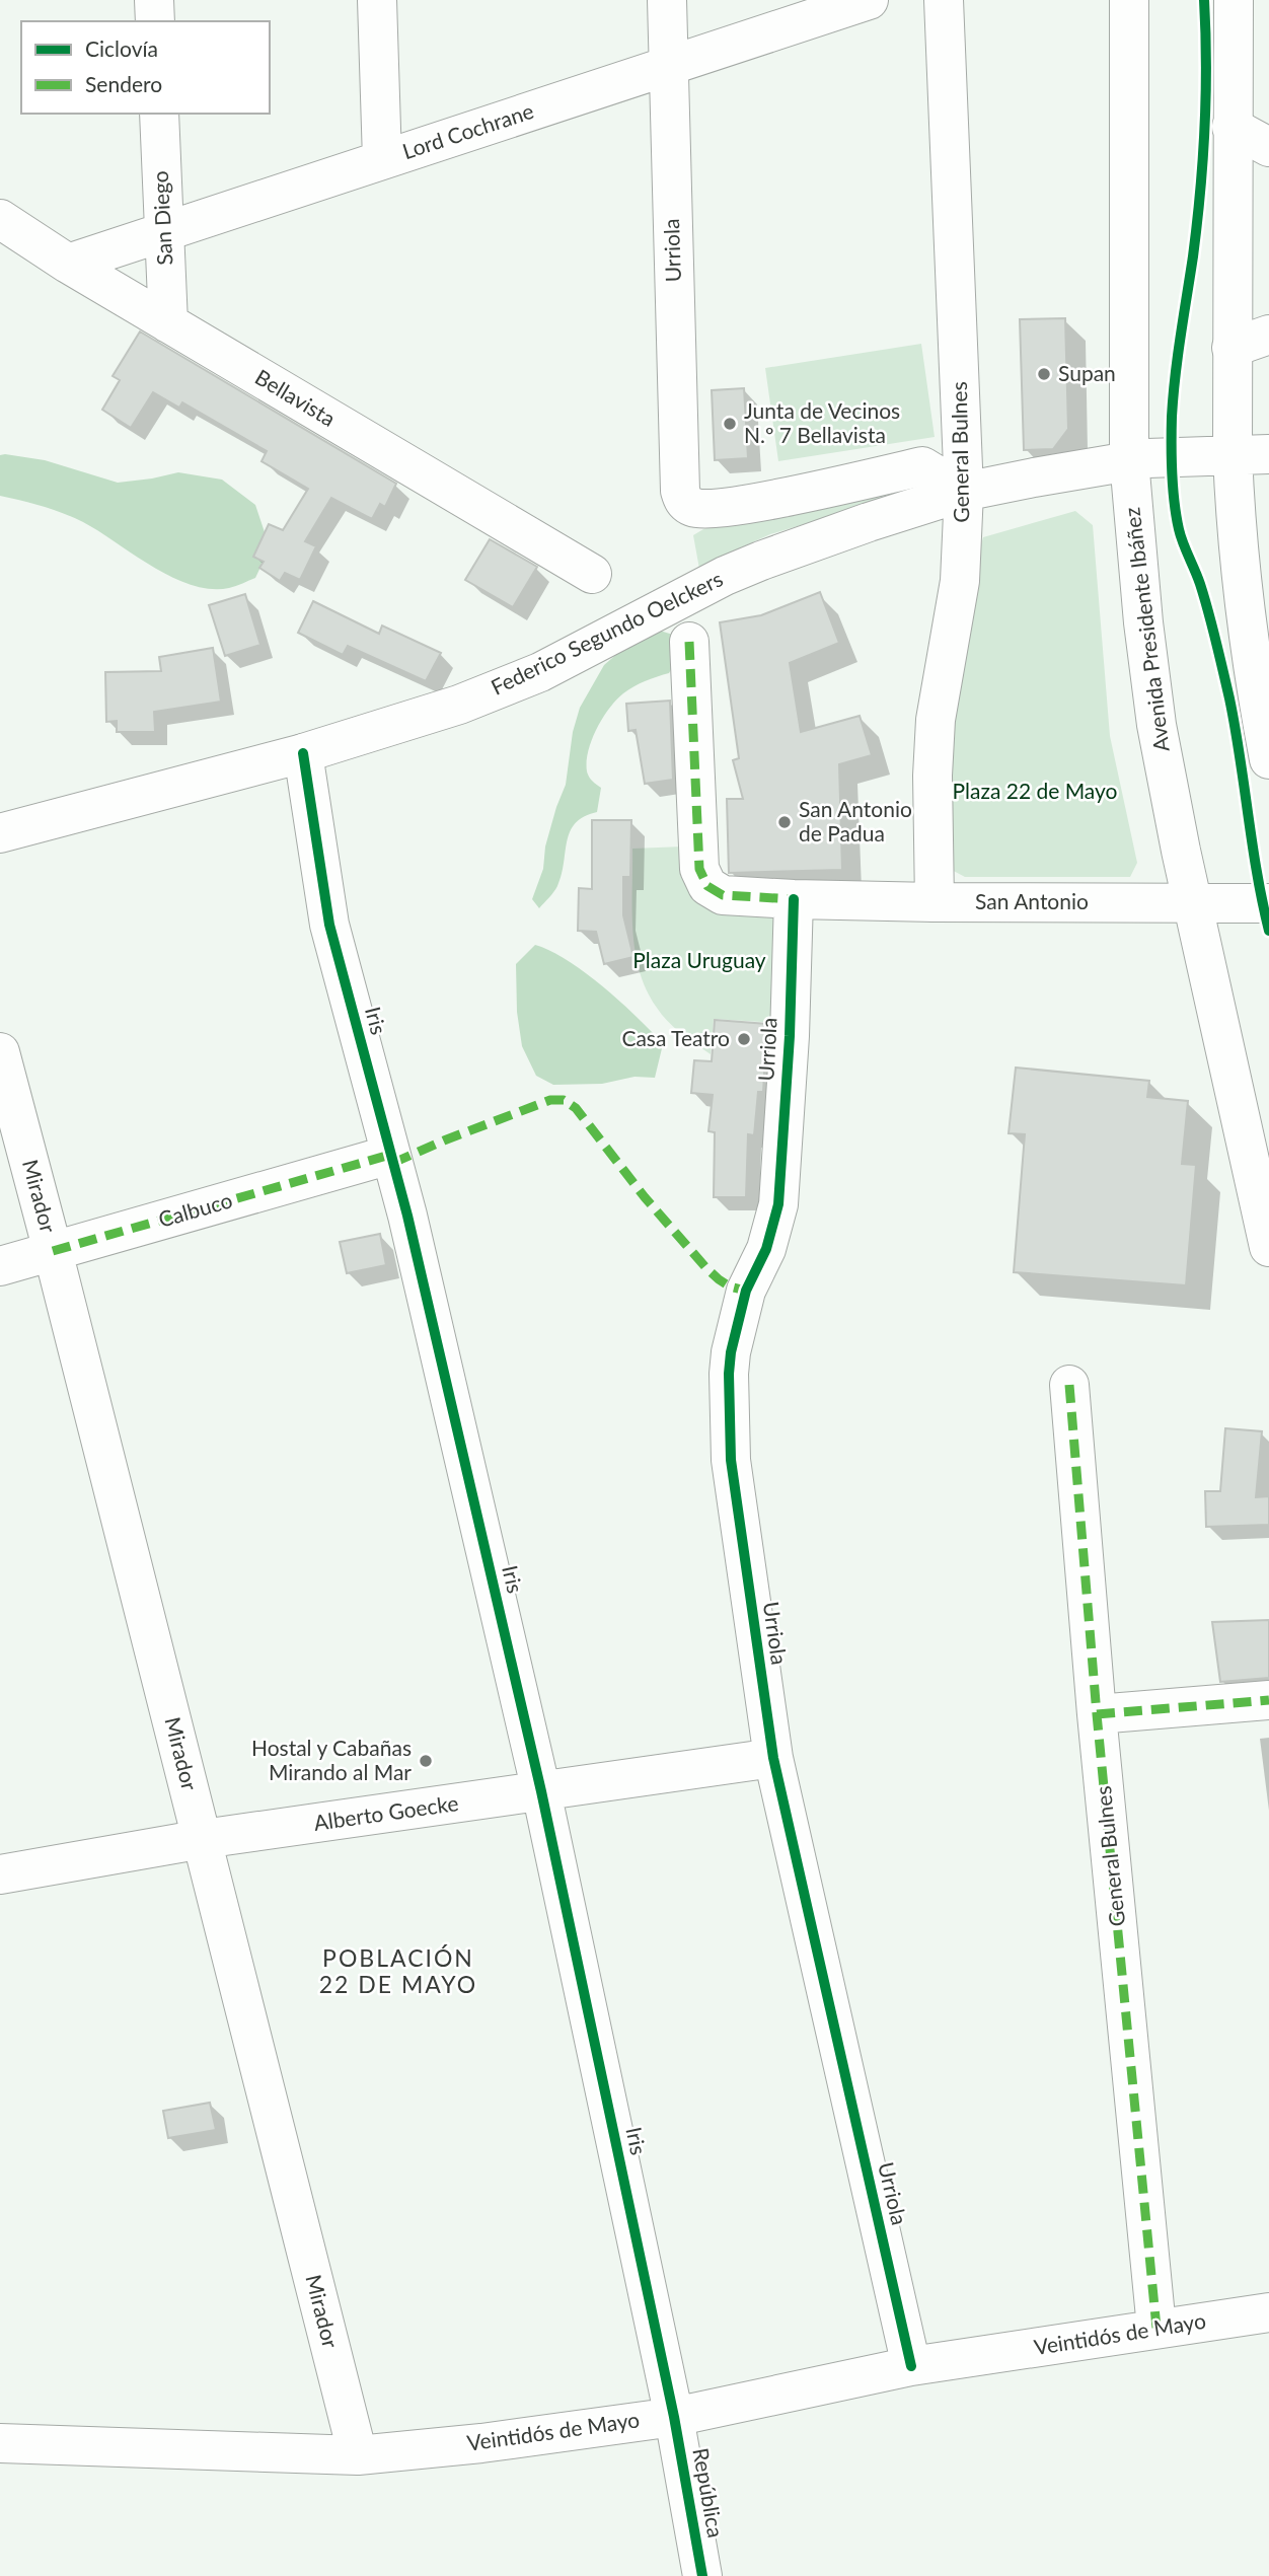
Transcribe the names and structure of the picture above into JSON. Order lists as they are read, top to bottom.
{
  "streets": {
    "street": [
      "Lord Cochrane",
      "San Diego",
      "Urriola",
      "Bellavista",
      "General Bulnes",
      "Avenida Presidente Ibáñez",
      "Federico Segundo Oelckers",
      "San Antonio",
      "Iris",
      "Mirador",
      "Calbuco",
      "Alberto Goecke",
      "Veintidós de Mayo",
      "República"
    ]
  },
  "crossings": [
    ["Lord Cochrane", "San Diego"],
    ["Lord Cochrane", "Urriola"],
    ["Lord Cochrane", "Bellavista"],
    ["San Diego", "Bellavista"],
    ["Urriola", "General Bulnes"],
    ["Urriola", "Federico Segundo Oelckers"],
    ["Urriola", "San Antonio"],
    ["Urriola", "Alberto Goecke"],
    ["Urriola", "Veintidós de Mayo"],
    ["General Bulnes", "Federico Segundo Oelckers"],
    ["General Bulnes", "San Antonio"],
    ["General Bulnes", "Veintidós de Mayo"],
    ["Avenida Presidente Ibáñez", "Federico Segundo Oelckers"],
    ["Avenida Presidente Ibáñez", "San Antonio"],
    ["Federico Segundo Oelckers", "Iris"],
    ["Iris", "Calbuco"],
    ["Iris", "Alberto Goecke"],
    ["Iris", "Veintidós de Mayo"],
    ["Iris", "República"],
    ["Mirador", "Calbuco"],
    ["Mirador", "Alberto Goecke"],
    ["Mirador", "Veintidós de Mayo"],
    ["Veintidós de Mayo", "República"]
  ],
  "districts": ["POBLACIÓN 22 DE MAYO"],
  "parks": ["Plaza 22 de Mayo", "Plaza Uruguay"],
  "places": [
    "Supan",
    "Junta de Vecinos N.º 7 Bellavista",
    "San Antonio de Padua",
    "Casa Teatro",
    "Hostal y Cabañas Mirando al Mar"
  ],
  "legend": ["Ciclovía", "Sendero"]
}
